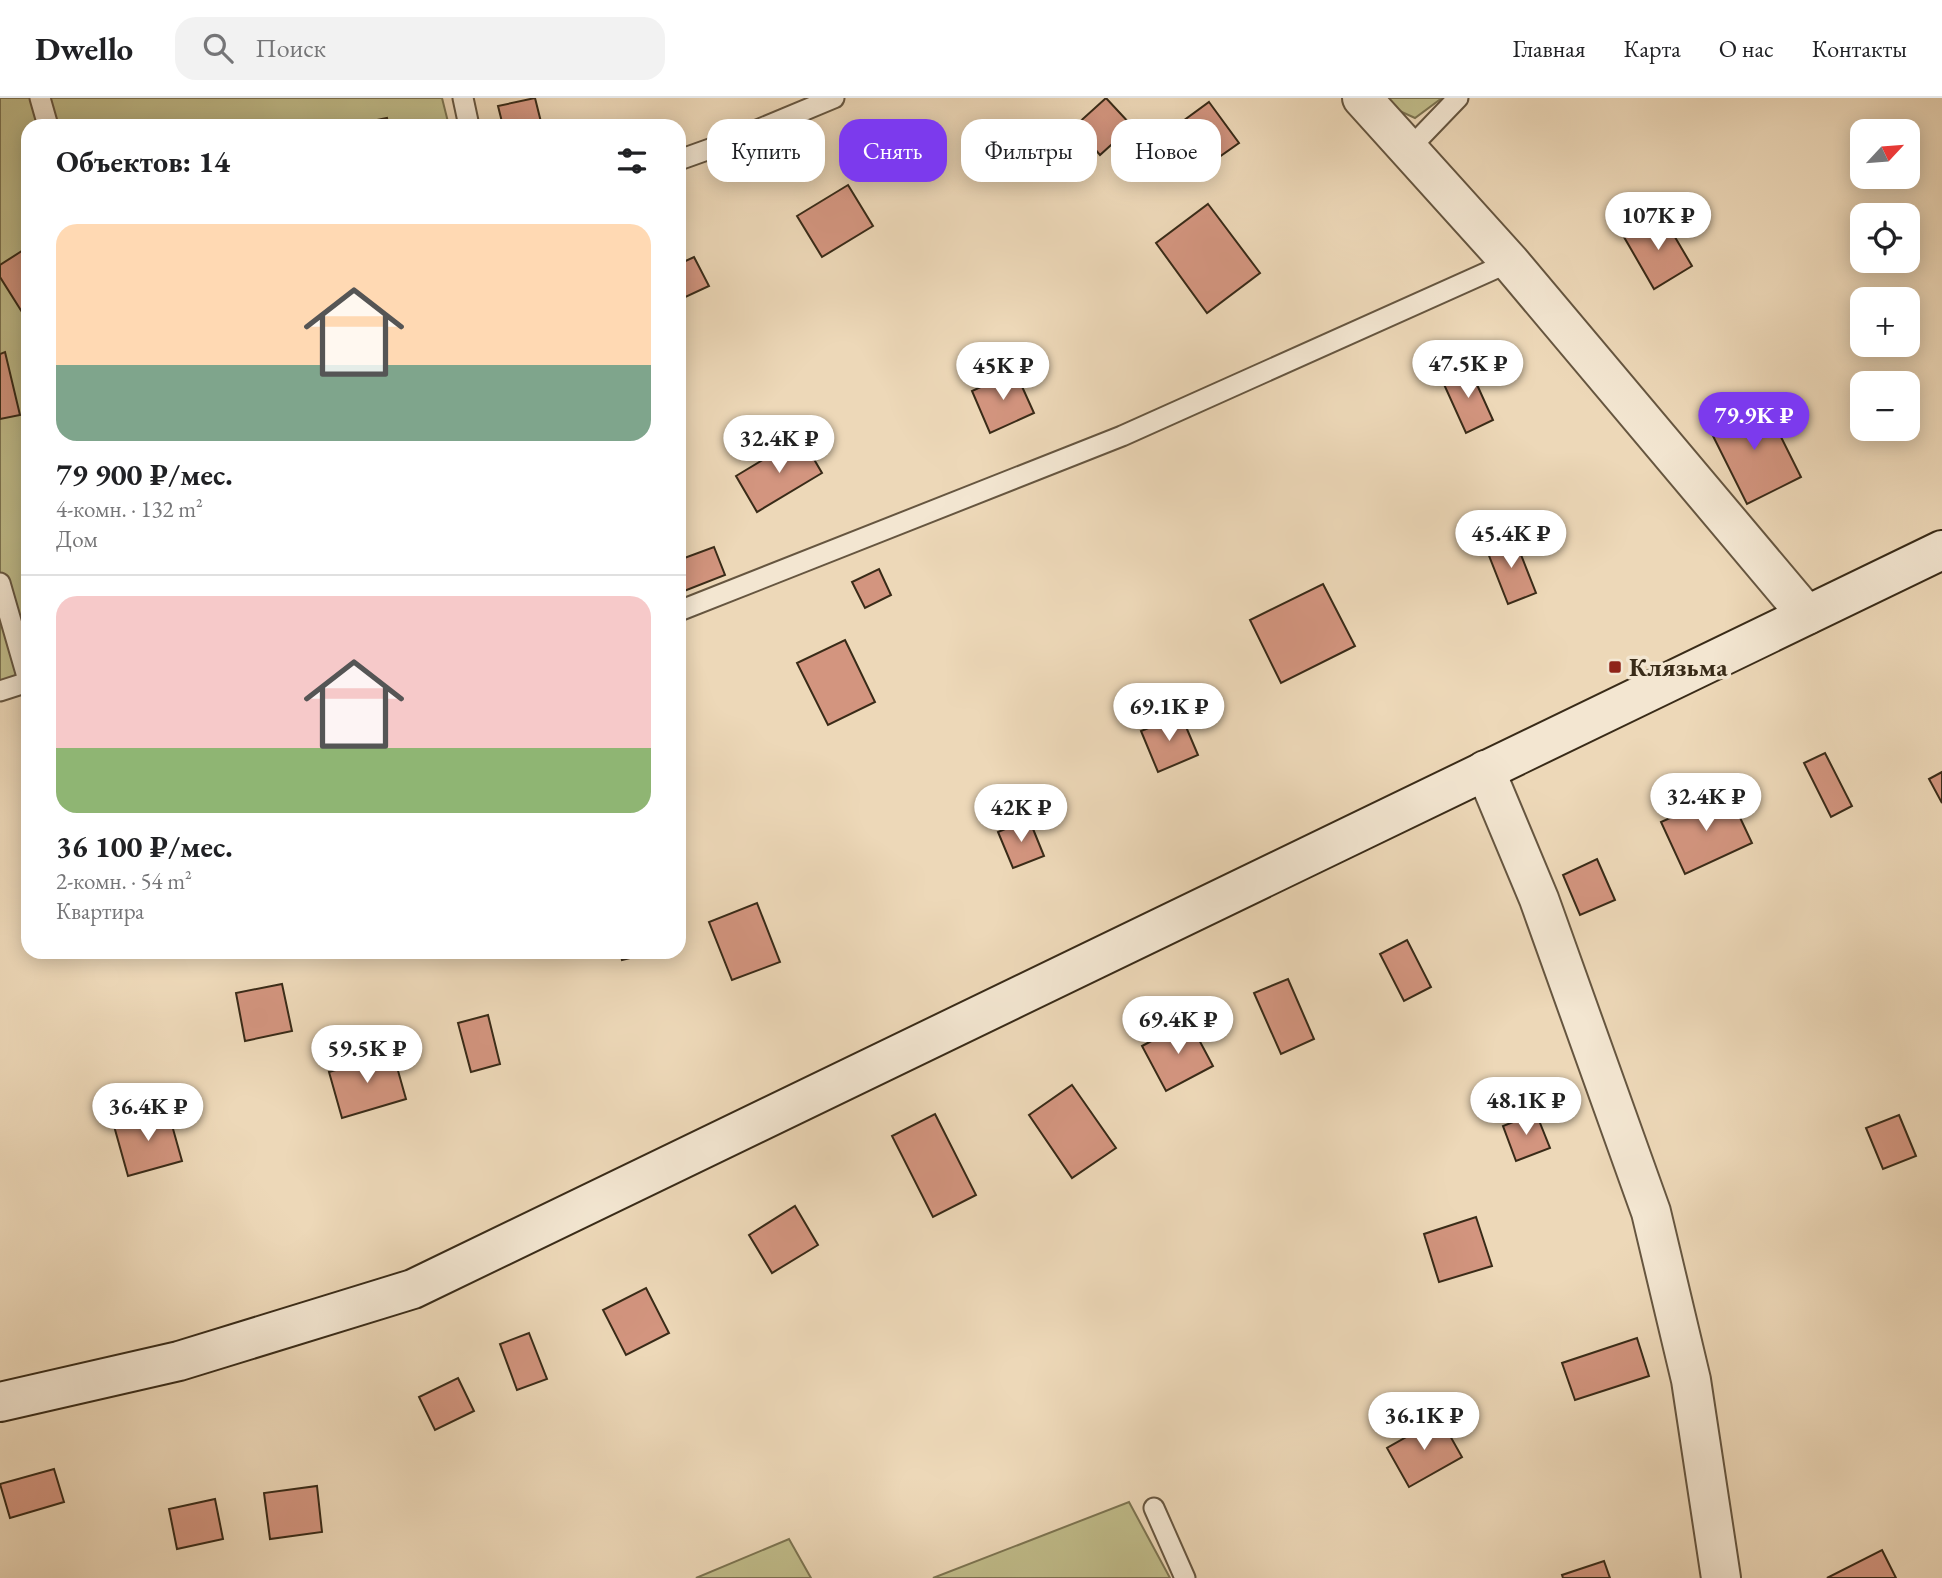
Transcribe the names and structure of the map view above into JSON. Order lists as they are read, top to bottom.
{
  "places": {
    "transit": ["Клязьма"]
  },
  "north": "top right",
  "page": {
    "header": "Dwello",
    "search": "Поиск",
    "nav": [
      "Главная",
      "Карта",
      "О нас",
      "Контакты"
    ],
    "map_buttons": ["+", "−"],
    "chip": [
      "Купить",
      "Снять",
      "Фильтры",
      "Новое"
    ],
    "heading": "Объектов: 14",
    "price": [
      "107K ₽",
      "47.5K ₽",
      "45K ₽",
      "79.9K ₽",
      "32.4K ₽",
      "45.4K ₽",
      "69.1K ₽",
      "32.4K ₽",
      "42K ₽",
      "69.4K ₽",
      "59.5K ₽",
      "48.1K ₽",
      "36.4K ₽",
      "36.1K ₽"
    ],
    "list": [
      {
        "name": "79 900 ₽/мес.",
        "note": "4-комн. · 132 m² · Дом"
      },
      {
        "name": "36 100 ₽/мес.",
        "note": "2-комн. · 54 m² · Квартира"
      }
    ]
  }
}
